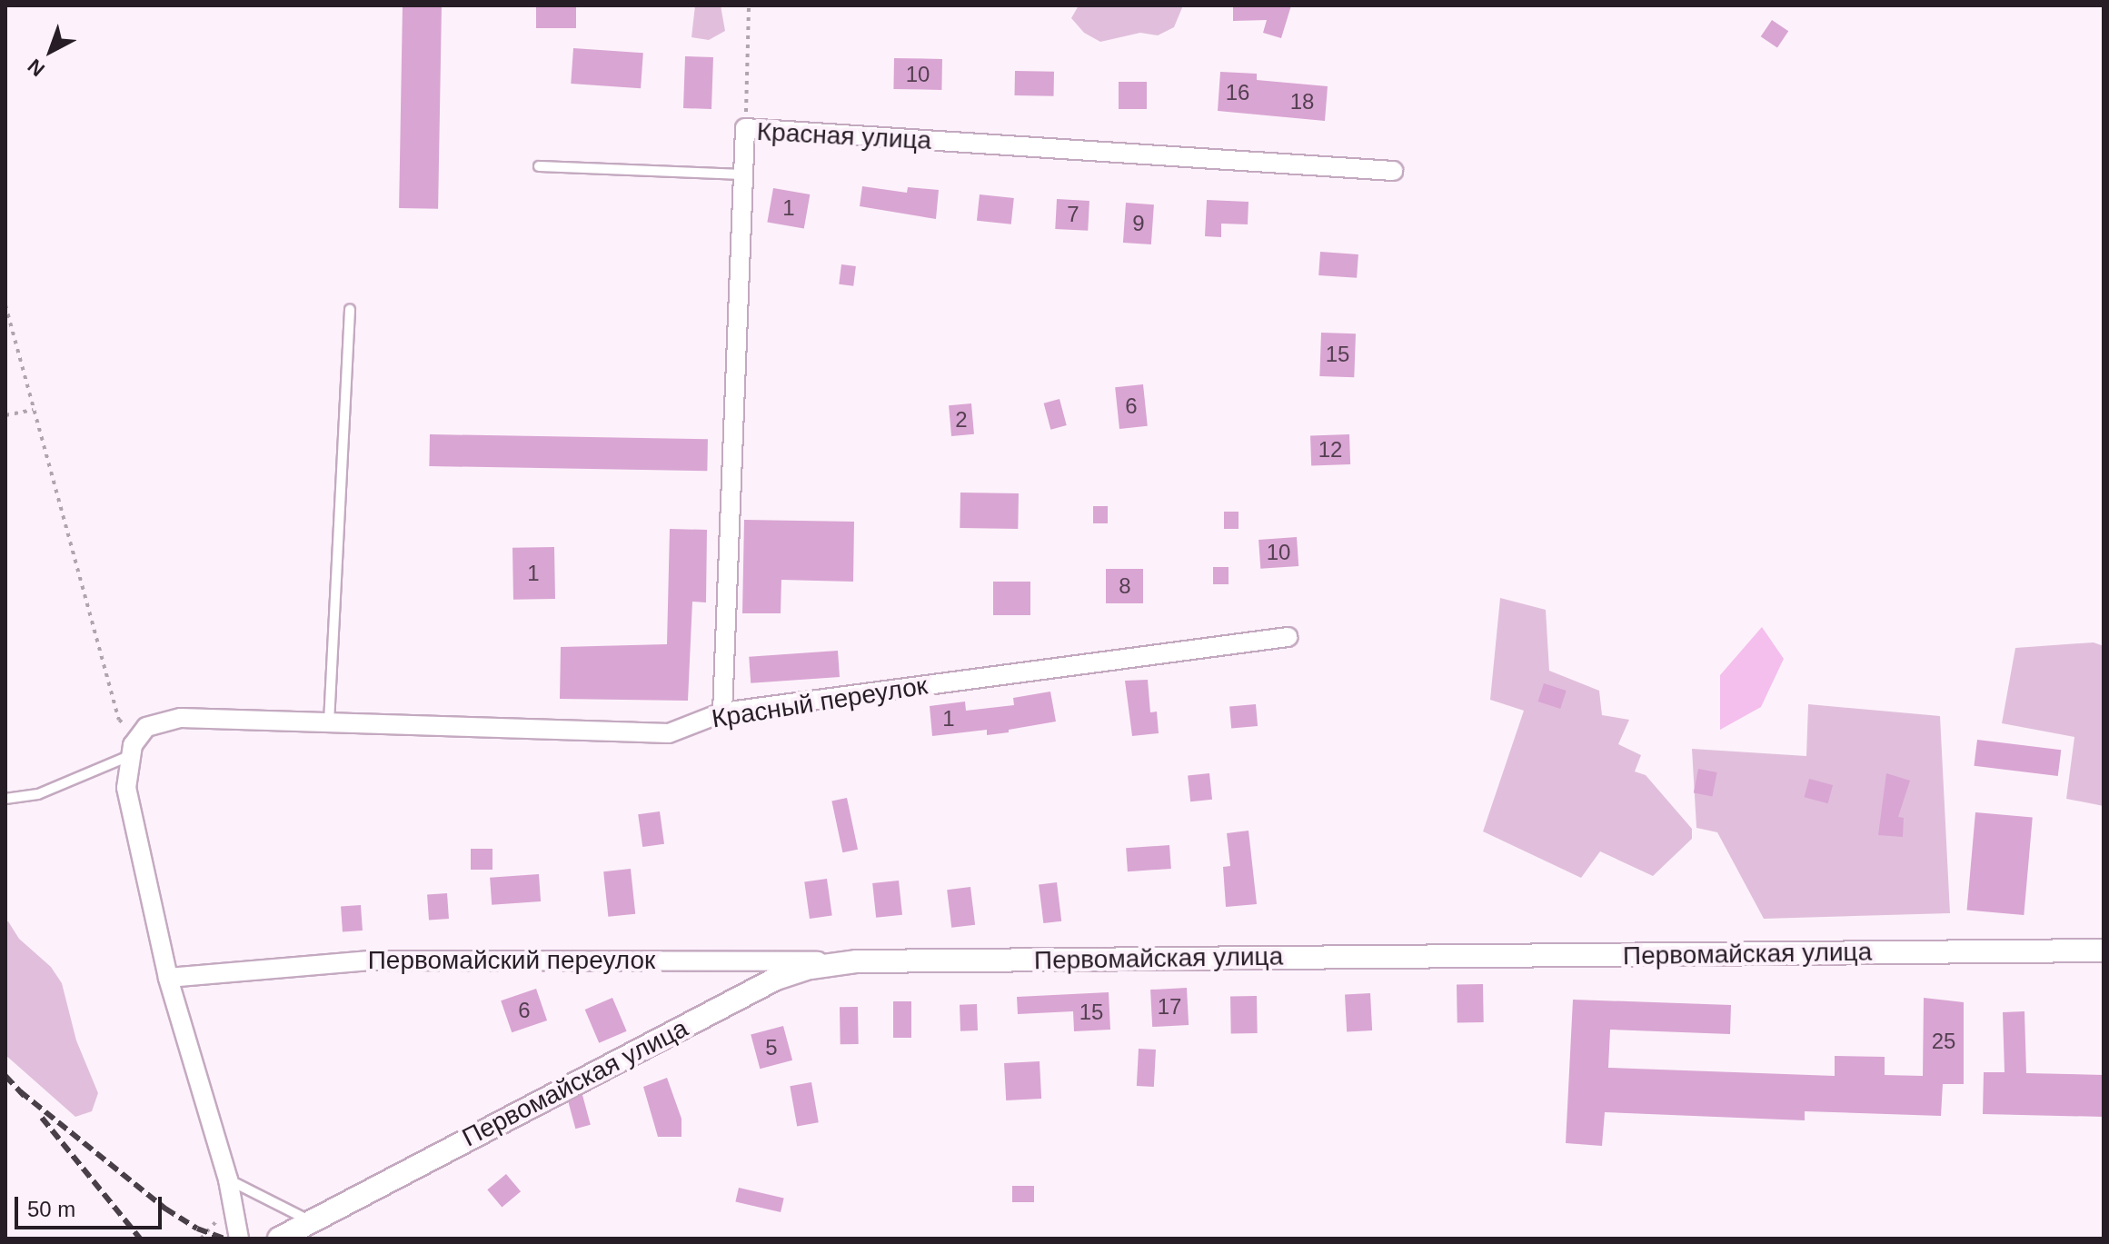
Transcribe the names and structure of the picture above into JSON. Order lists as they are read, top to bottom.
{
  "streets": {
    "street": [
      "Красная улица",
      "Красный переулок",
      "Первомайская улица",
      "Первомайский переулок"
    ]
  },
  "crossings": [
    ["Красная улица", "Красный переулок"],
    ["Первомайская улица", "Первомайский переулок"]
  ],
  "house_numbers": [
    "10",
    "16",
    "18",
    "1",
    "7",
    "9",
    "15",
    "6",
    "2",
    "12",
    "10",
    "1",
    "8",
    "1",
    "17",
    "6",
    "15",
    "25",
    "5"
  ],
  "scale_bar": "50 m",
  "north": "bottom left"
}
